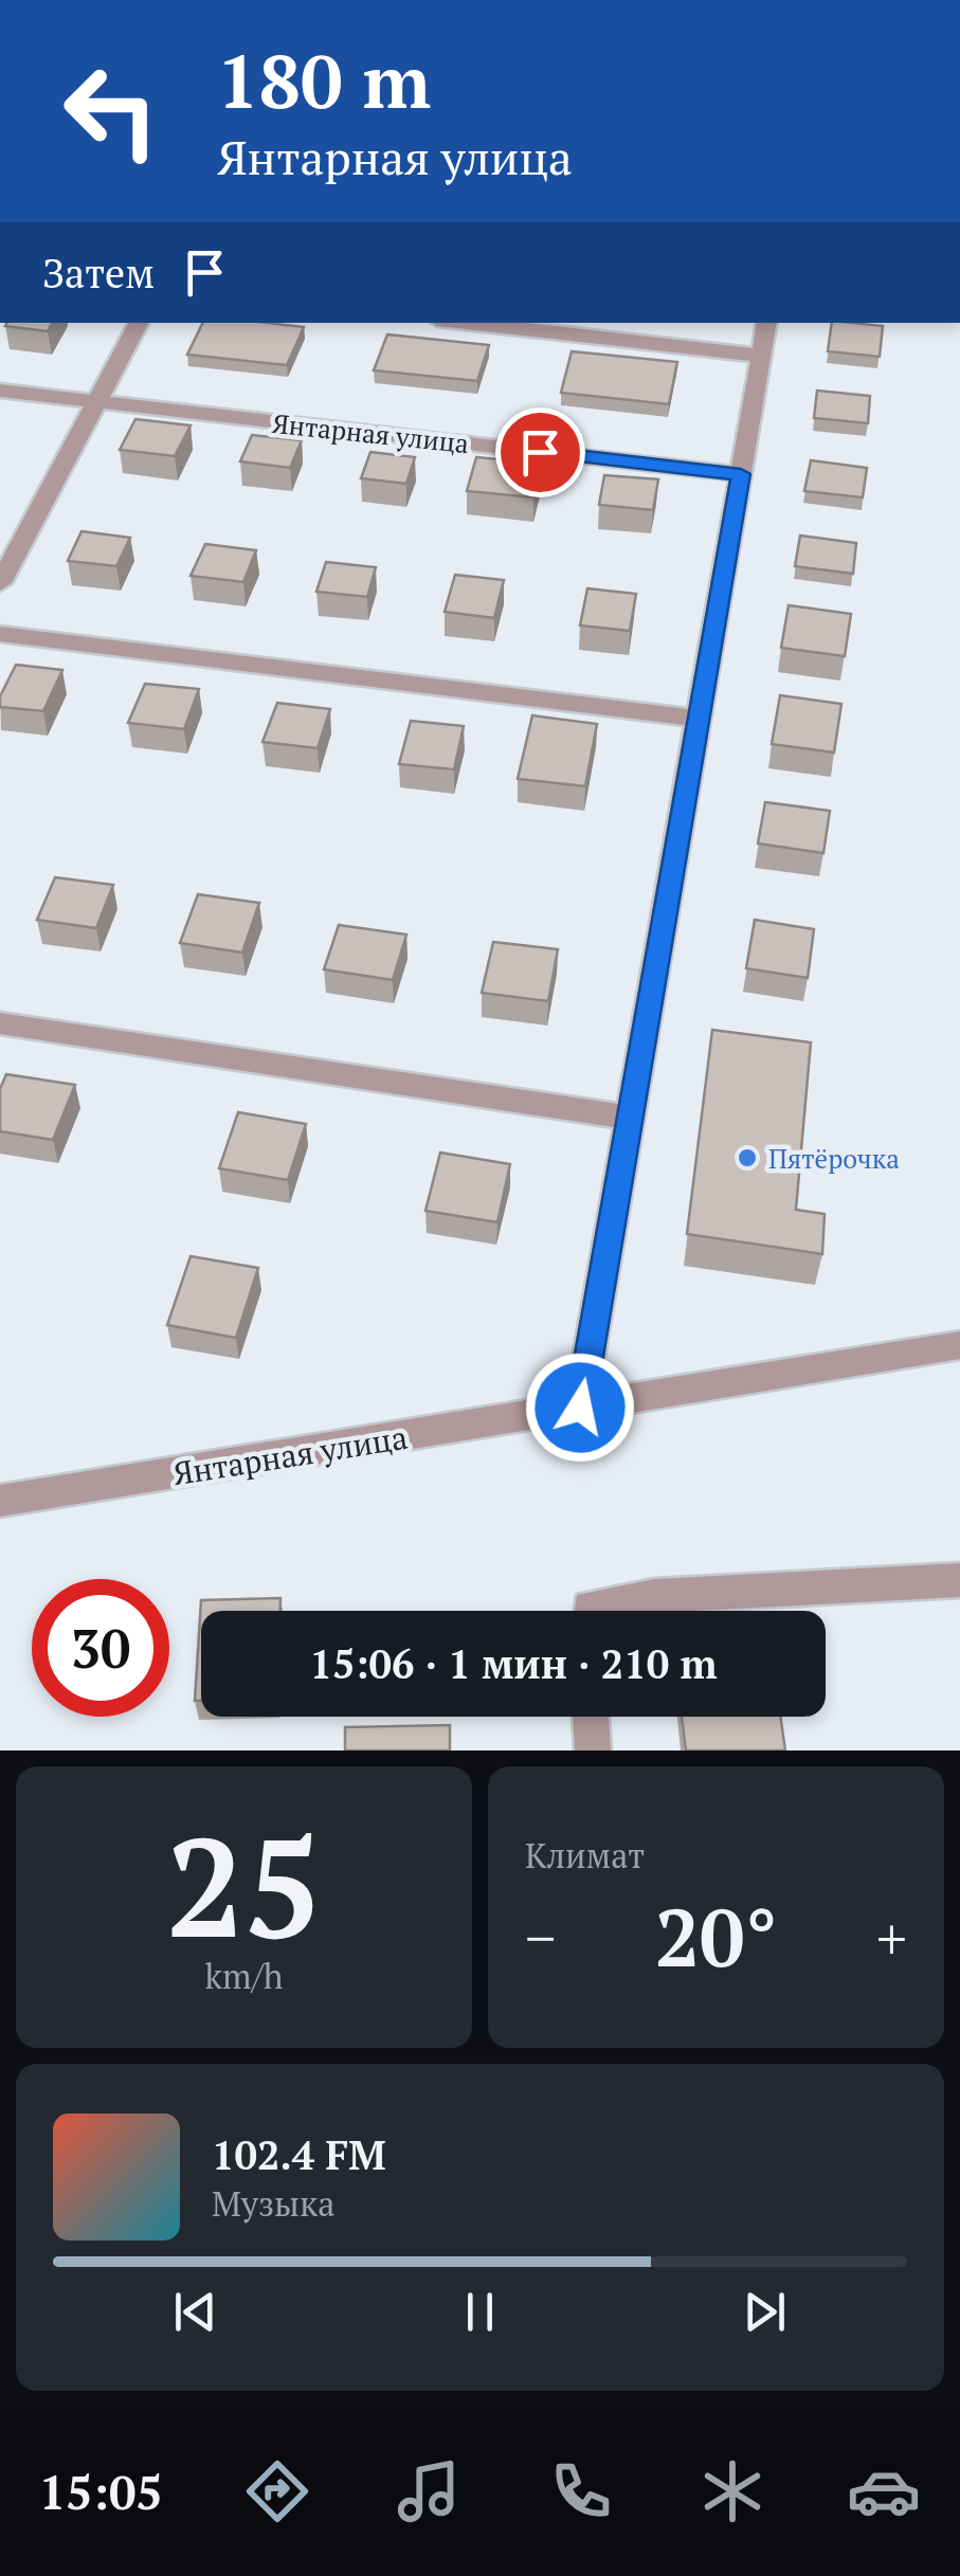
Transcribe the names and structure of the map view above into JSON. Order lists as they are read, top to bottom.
{
  "streets": {
    "street": ["Янтарная улица"]
  },
  "places": ["Пятёрочка"],
  "page": {
    "turn": ["180 m", "Янтарная улица"],
    "then": "Затем",
    "limit": "30",
    "trip": "15:06 · 1 мин · 210 m",
    "tile": [
      ["25", "km/h"],
      "Климат"
    ],
    "heat": ["−", "20°", "+"],
    "song": ["102.4 FM", "Музыка"],
    "tabs": "15:05"
  }
}
